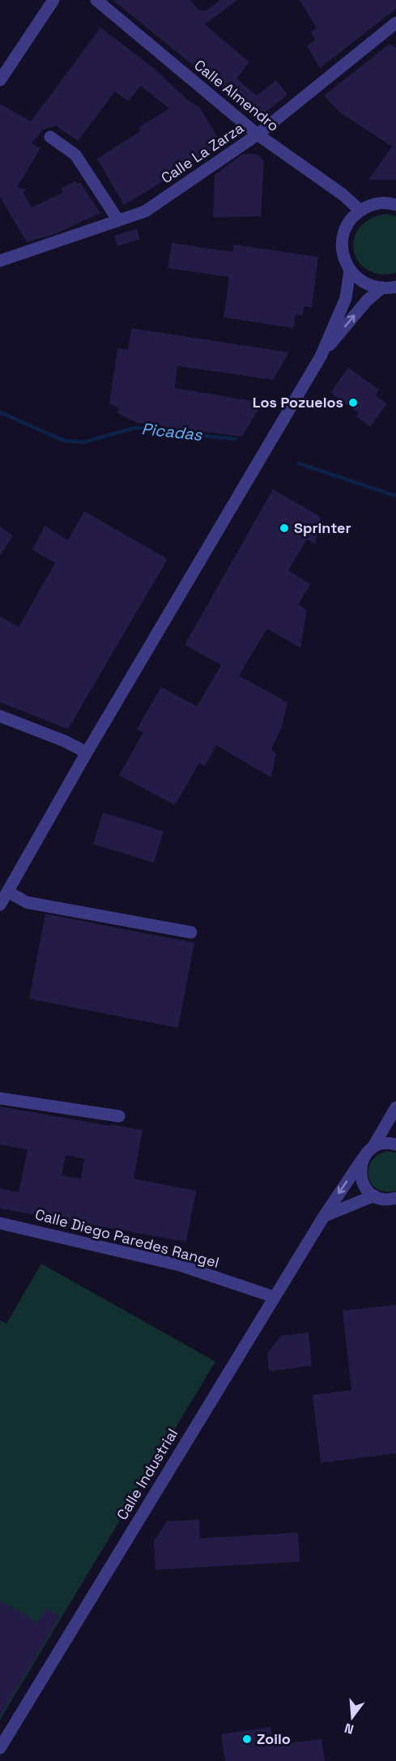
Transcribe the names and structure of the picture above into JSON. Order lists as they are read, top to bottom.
{
  "streets": {
    "street": [
      "Calle Almendro",
      "Calle La Zarza",
      "Calle Diego Paredes Rangel",
      "Calle Industrial"
    ]
  },
  "crossings": [
    ["Calle Almendro", "Calle La Zarza"],
    ["Calle Diego Paredes Rangel", "Calle Industrial"]
  ],
  "water": ["Picadas"],
  "places": ["Los Pozuelos", "Sprinter", "Zoilo"],
  "north": "bottom"
}
